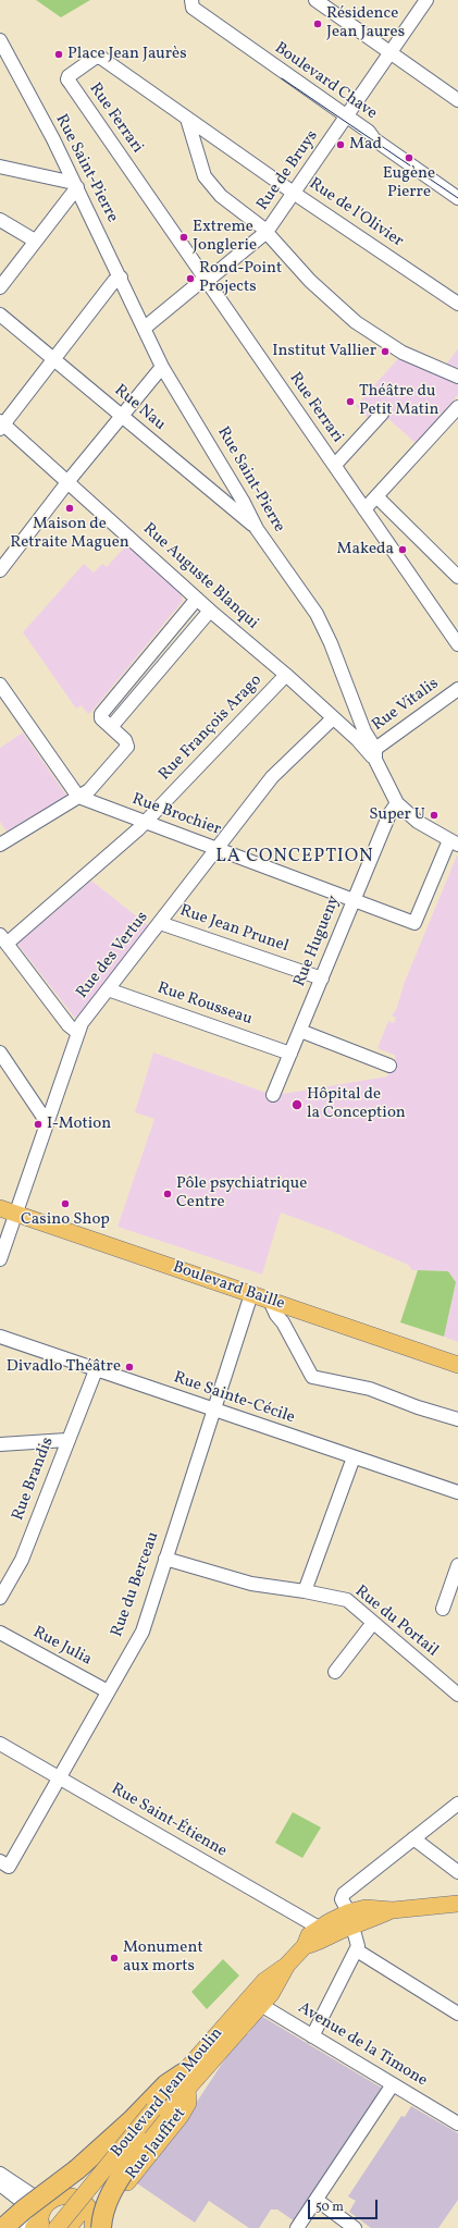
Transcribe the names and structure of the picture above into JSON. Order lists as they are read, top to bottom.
{
  "streets": {
    "main road": ["Boulevard Baille", "Boulevard Jean Moulin", "Rue Jauffret"],
    "street": [
      "Boulevard Chave",
      "Rue Ferrari",
      "Rue Saint-Pierre",
      "Rue de Bruys",
      "Rue de l'Olivier",
      "Rue Nau",
      "Rue Auguste Blanqui",
      "Rue Vitalis",
      "Rue François Arago",
      "Rue Brochier",
      "Rue Jean Prunel",
      "Rue Hugueny",
      "Rue des Vertus",
      "Rue Rousseau",
      "Rue Sainte-Cécile",
      "Rue Brandis",
      "Rue du Berceau",
      "Rue du Portail",
      "Rue Julia",
      "Rue Saint-Étienne",
      "Avenue de la Timone"
    ]
  },
  "crossings": [
    ["Boulevard Chave", "Rue de Bruys"],
    ["Rue Ferrari", "Rue de Bruys"],
    ["Rue Ferrari", "Rue de l'Olivier"],
    ["Rue Saint-Pierre", "Rue de Bruys"],
    ["Rue Saint-Pierre", "Rue Nau"],
    ["Rue Saint-Pierre", "Rue Auguste Blanqui"],
    ["Rue Saint-Pierre", "Rue Vitalis"],
    ["Rue Saint-Pierre", "Rue Brochier"],
    ["Rue Saint-Pierre", "Rue Hugueny"],
    ["Rue de Bruys", "Rue de l'Olivier"],
    ["Rue Auguste Blanqui", "Rue Vitalis"],
    ["Rue Auguste Blanqui", "Rue François Arago"],
    ["Rue Auguste Blanqui", "Rue des Vertus"],
    ["Rue François Arago", "Rue Brochier"],
    ["Rue Brochier", "Rue Hugueny"],
    ["Rue Brochier", "Rue des Vertus"],
    ["Rue Jean Prunel", "Rue Hugueny"],
    ["Rue Jean Prunel", "Rue des Vertus"],
    ["Rue Hugueny", "Rue Rousseau"],
    ["Rue des Vertus", "Rue Rousseau"],
    ["Rue des Vertus", "Boulevard Baille"],
    ["Boulevard Baille", "Rue du Berceau"],
    ["Rue Sainte-Cécile", "Rue Brandis"],
    ["Rue Sainte-Cécile", "Rue du Berceau"],
    ["Rue du Berceau", "Rue du Portail"],
    ["Rue du Berceau", "Rue Julia"],
    ["Rue du Berceau", "Rue Saint-Étienne"],
    ["Rue Saint-Étienne", "Boulevard Jean Moulin"],
    ["Avenue de la Timone", "Boulevard Jean Moulin"],
    ["Boulevard Jean Moulin", "Rue Jauffret"]
  ],
  "districts": ["LA CONCEPTION"],
  "places": [
    "Résidence Jean Jaures",
    "Place Jean Jaurès",
    "Mad",
    "Eugène Pierre",
    "Extreme Jonglerie",
    "Rond-Point Projects",
    "Institut Vallier",
    "Théâtre du Petit Matin",
    "Maison de Retraite Maguen",
    "Makeda",
    "Super U",
    "Hôpital de la Conception",
    "I-Motion",
    "Pôle psychiatrique Centre",
    "Casino Shop",
    "Divadlo Théâtre",
    "Monument aux morts"
  ],
  "scale_bar": "50 m"
}
